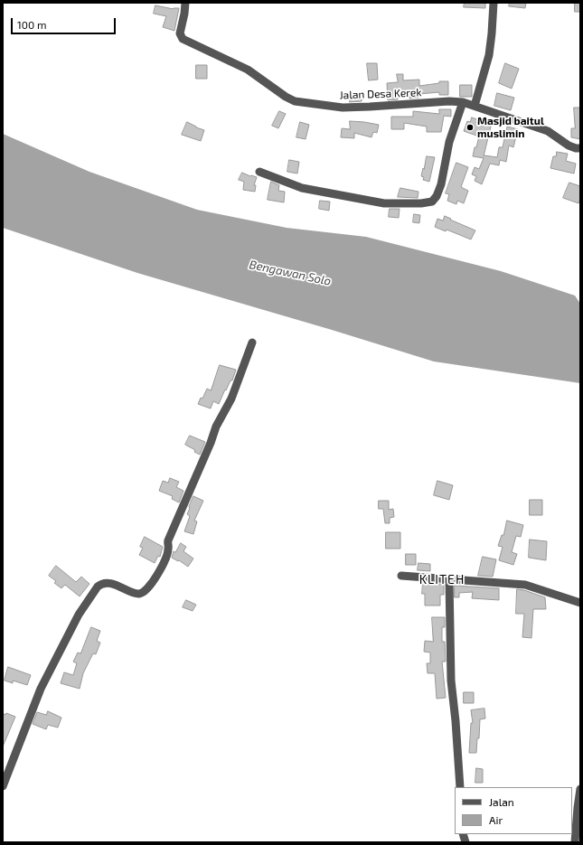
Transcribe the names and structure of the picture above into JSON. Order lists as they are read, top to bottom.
{
  "streets": {
    "street": ["Jalan Desa Kerek"]
  },
  "districts": ["KLITEH"],
  "water": ["Bengawan Solo"],
  "places": ["Masjid baitul muslimin"],
  "legend": ["Jalan", "Air"],
  "scale_bar": "100 m"
}
